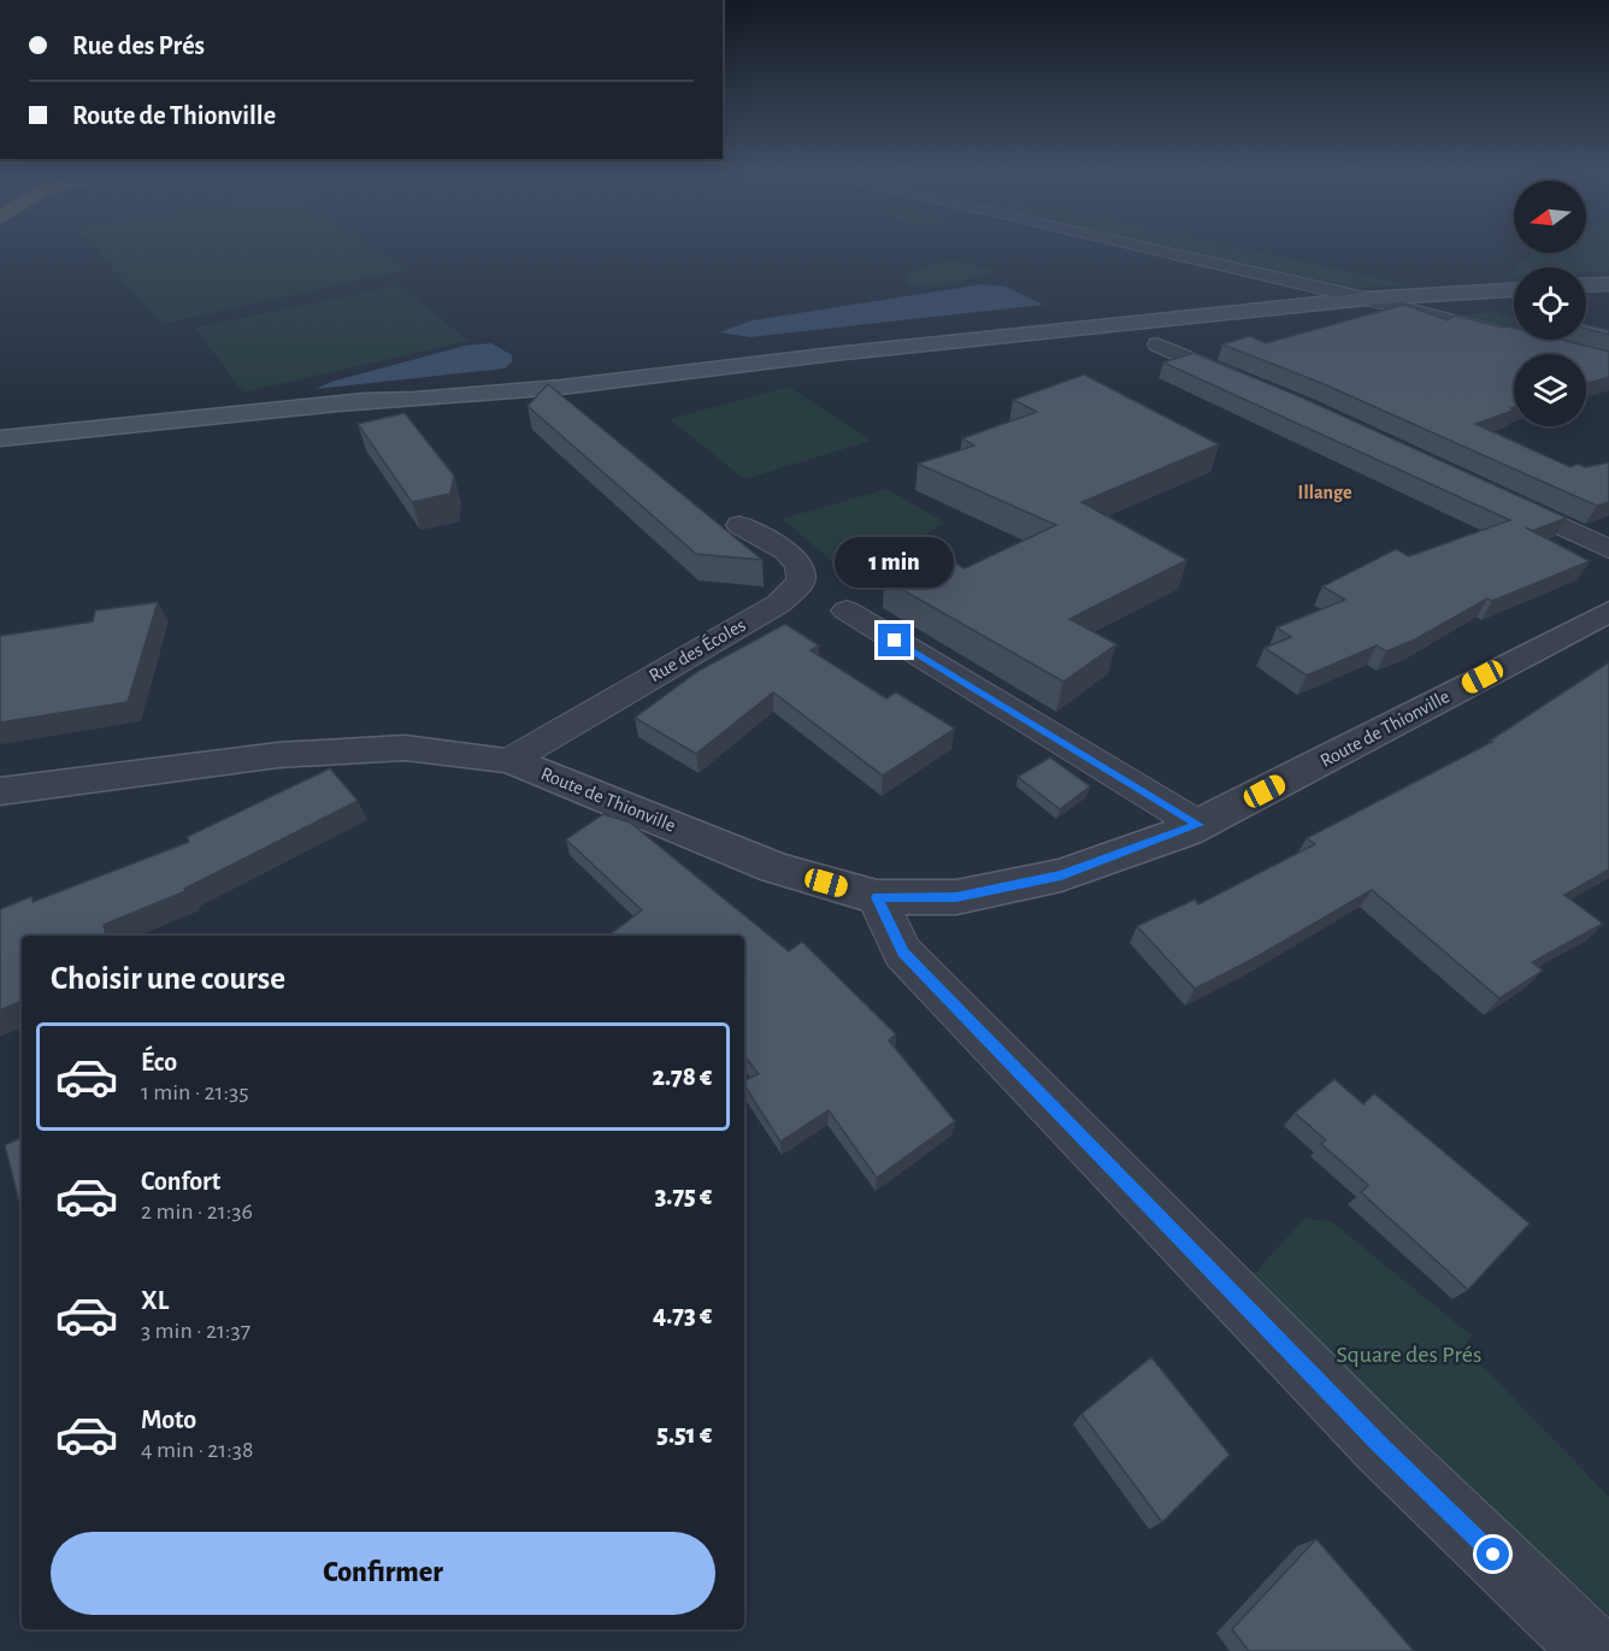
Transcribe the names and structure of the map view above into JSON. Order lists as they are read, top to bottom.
{
  "streets": {
    "street": ["Rue des Écoles", "Route de Thionville"]
  },
  "crossings": [
    ["Rue des Écoles", "Route de Thionville"]
  ],
  "districts": ["Illange"],
  "parks": ["Square des Prés"],
  "north": "left",
  "page": {
    "banner": ["Rue des Prés", "Route de Thionville"],
    "bubble": "1 min",
    "heading": "Choisir une course",
    "list": [
      {
        "name": "Éco",
        "note": "1 min · 21:35",
        "value": "2.78 €"
      },
      {
        "name": "Confort",
        "note": "2 min · 21:36",
        "value": "3.75 €"
      },
      {
        "name": "XL",
        "note": "3 min · 21:37",
        "value": "4.73 €"
      },
      {
        "name": "Moto",
        "note": "4 min · 21:38",
        "value": "5.51 €"
      }
    ],
    "buttons": "Confirmer"
  }
}
